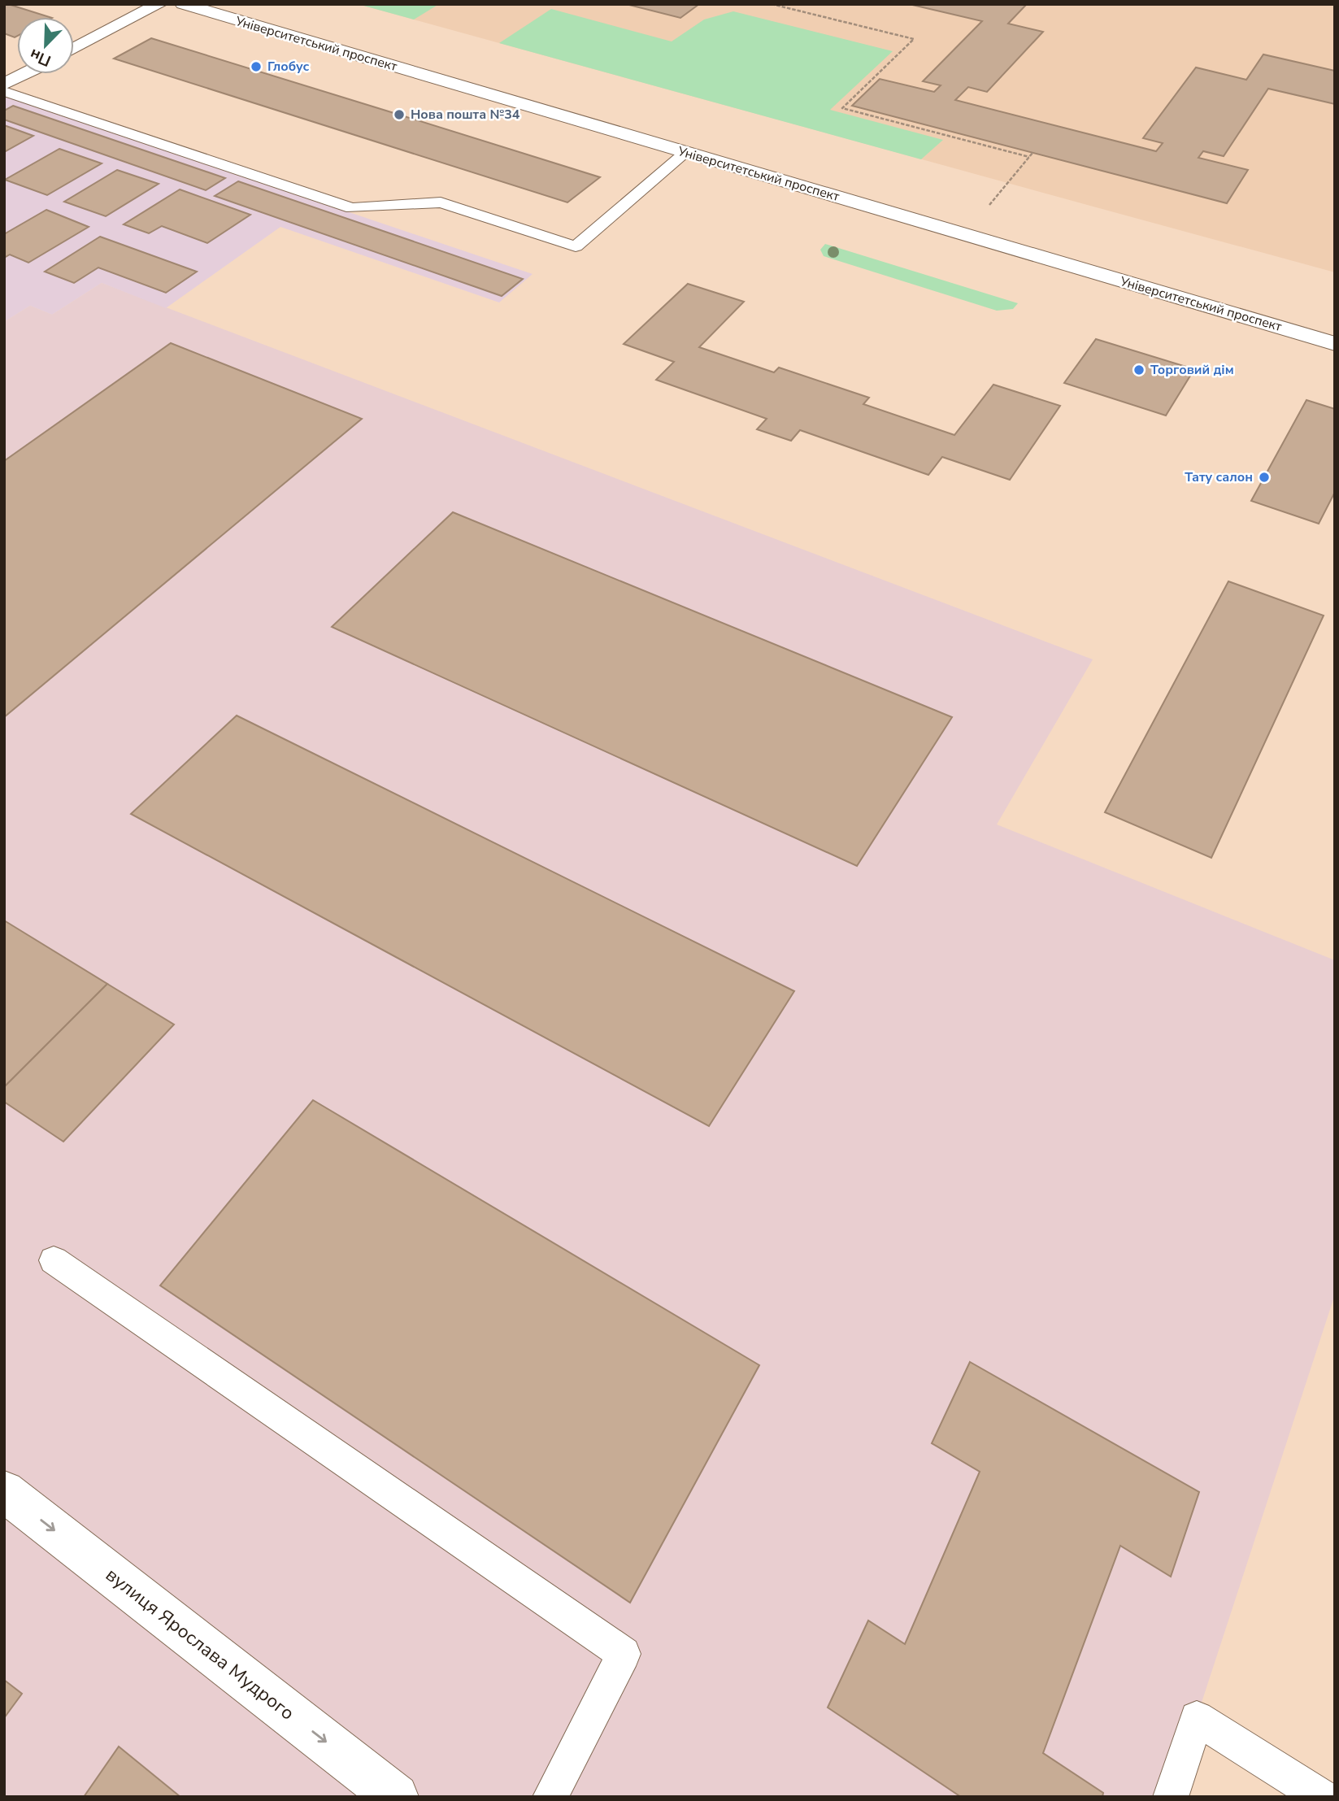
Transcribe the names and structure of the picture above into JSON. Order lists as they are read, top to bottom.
{
  "streets": {
    "main road": ["Університетський проспект", "вулиця Ярослава Мудрого"]
  },
  "one_way": ["вулиця Ярослава Мудрого"],
  "places": [
    "Глобус",
    "Нова пошта №34",
    "Торговий дім",
    "Тату салон"
  ],
  "north": "bottom left"
}
